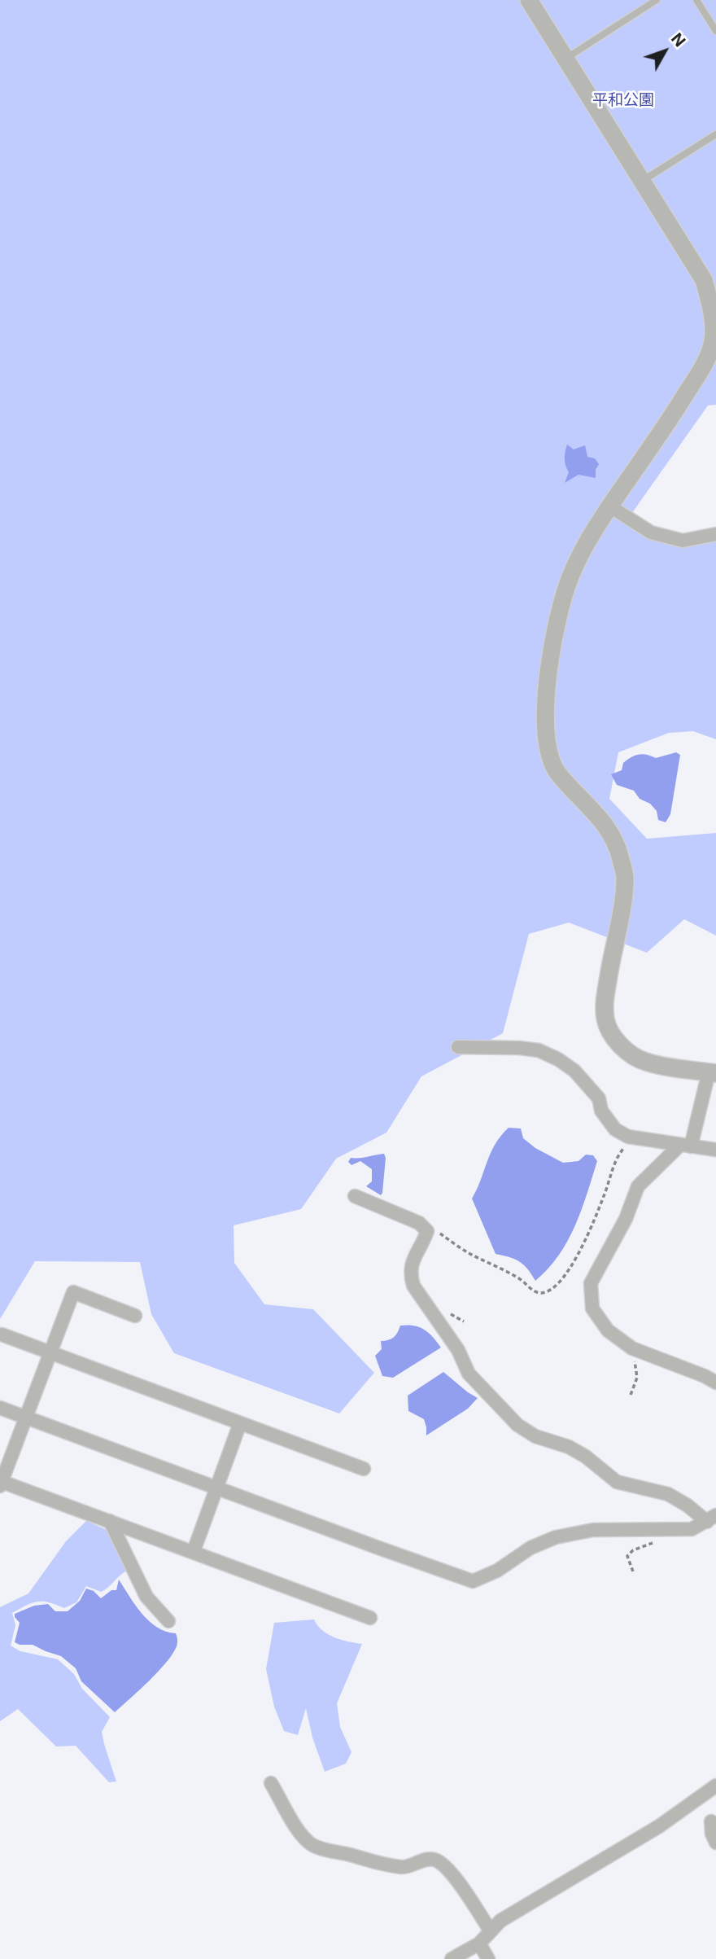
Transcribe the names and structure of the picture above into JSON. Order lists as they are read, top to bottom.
{
  "parks": ["平和公園"],
  "north": "top right"
}
